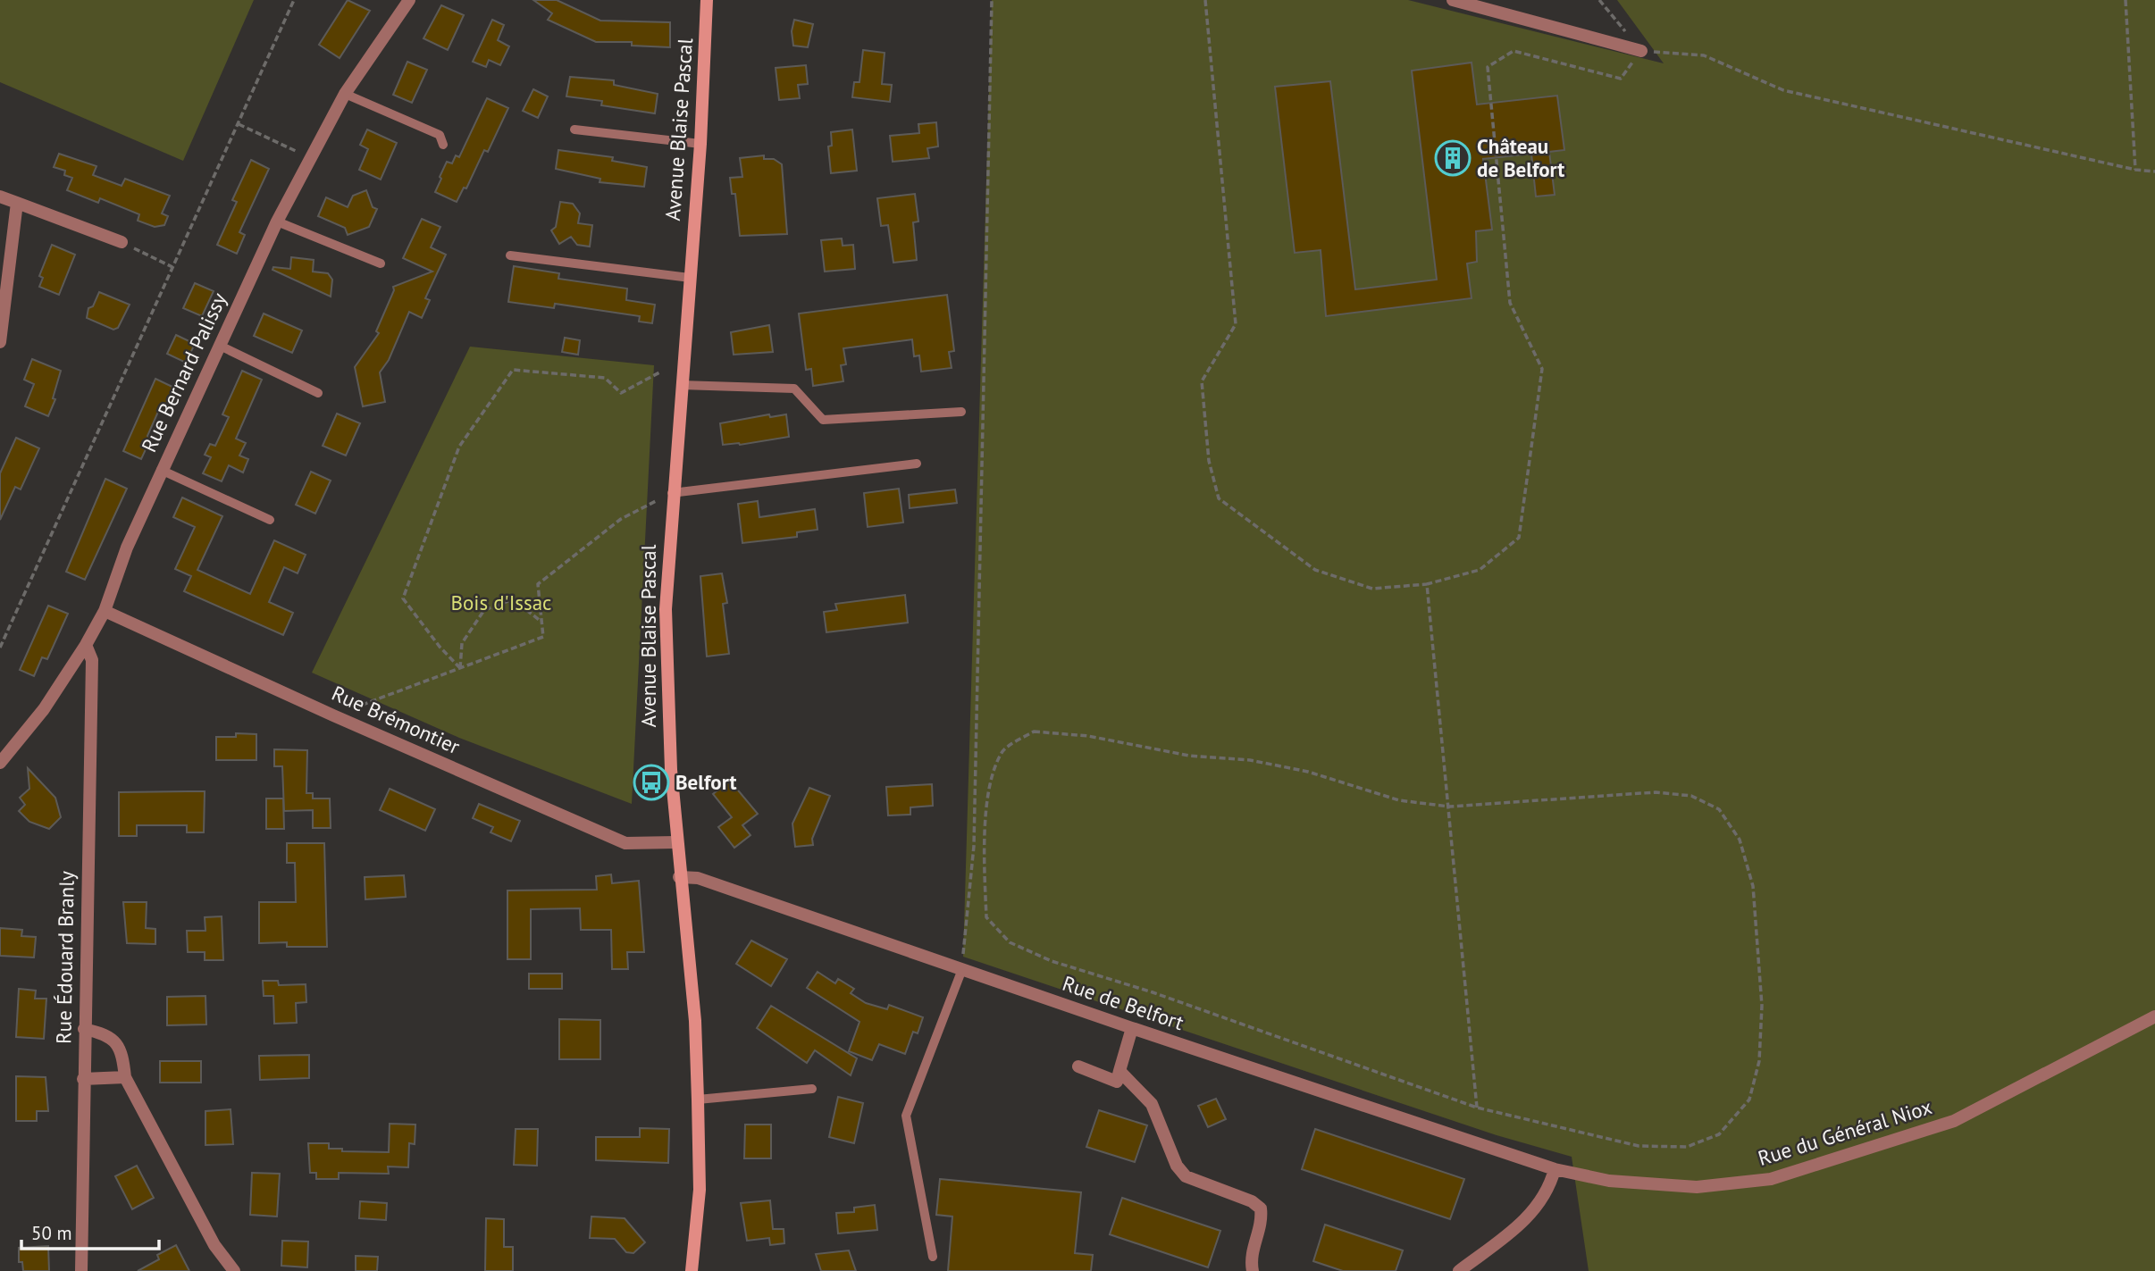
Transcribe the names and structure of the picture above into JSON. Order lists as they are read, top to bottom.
{
  "streets": {
    "main road": ["Avenue Blaise Pascal"],
    "street": [
      "Rue Bernard Palissy",
      "Rue Brémontier",
      "Rue Édouard Branly",
      "Rue de Belfort",
      "Rue du Général Niox"
    ]
  },
  "crossings": [
    ["Avenue Blaise Pascal", "Rue Brémontier"],
    ["Avenue Blaise Pascal", "Rue de Belfort"],
    ["Rue Bernard Palissy", "Rue Brémontier"],
    ["Rue Bernard Palissy", "Rue Édouard Branly"],
    ["Rue de Belfort", "Rue du Général Niox"]
  ],
  "parks": ["Bois d'Issac"],
  "places": {
    "building": ["Château de Belfort"],
    "bus stop": ["Belfort"]
  },
  "scale_bar": "50 m"
}
